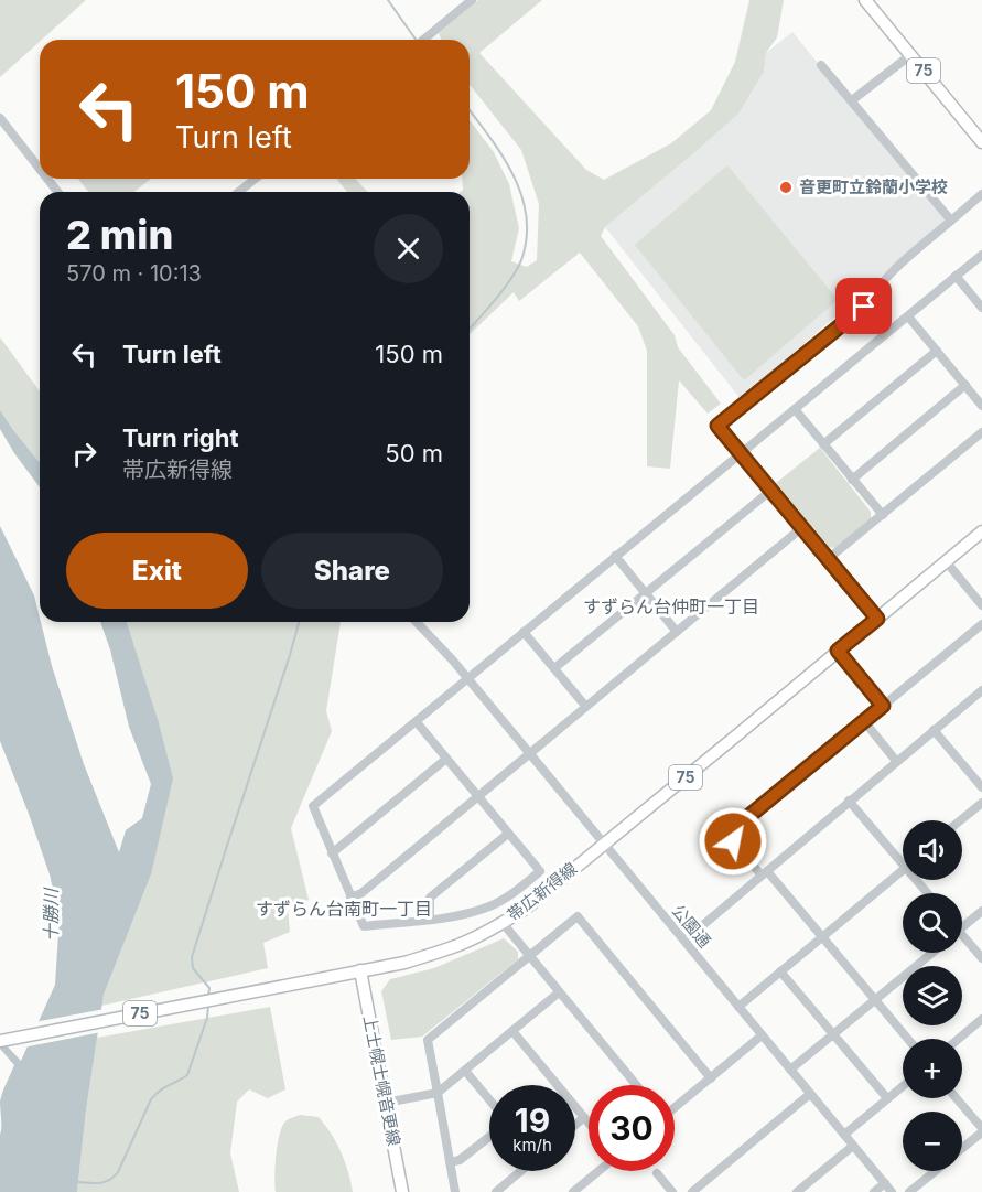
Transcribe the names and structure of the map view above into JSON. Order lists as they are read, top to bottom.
{
  "streets": {
    "main road": ["75", "帯広新得線", "上士幌士幌音更線"],
    "street": ["公園通"]
  },
  "crossings": [
    ["帯広新得線", "公園通"],
    ["帯広新得線", "上士幌士幌音更線"]
  ],
  "districts": ["すずらん台仲町一丁目", "すずらん台南町一丁目"],
  "water": ["十勝川"],
  "places": ["音更町立鈴蘭小学校"],
  "page": {
    "turn": ["150 m", "Turn left"],
    "heading": ["2 min", "570 m · 10:13"],
    "list": [
      {
        "name": "Turn left",
        "value": "150 m"
      },
      {
        "name": "Turn right",
        "note": "帯広新得線",
        "value": "50 m"
      }
    ],
    "buttons": ["Exit", "Share"],
    "map_buttons": ["+", "−"],
    "speed": "19 km/h",
    "limit": "30"
  }
}
